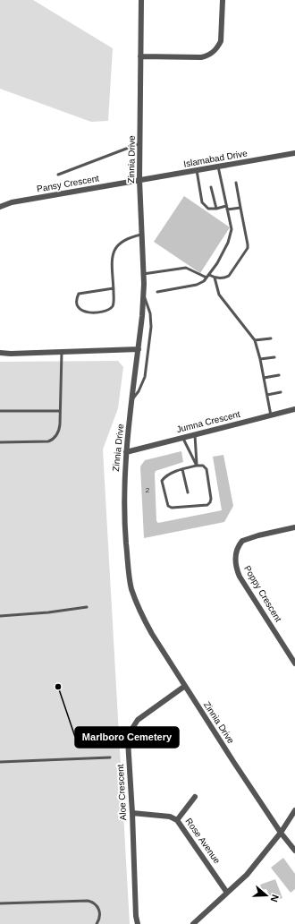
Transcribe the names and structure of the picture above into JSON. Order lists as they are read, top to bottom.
{
  "streets": {
    "street": [
      "Islamabad Drive",
      "Zinnia Drive",
      "Pansy Crescent",
      "Jumna Crescent",
      "Poppy Crescent",
      "Aloe Crescent",
      "Rose Avenue"
    ]
  },
  "crossings": [
    ["Islamabad Drive", "Zinnia Drive"],
    ["Islamabad Drive", "Pansy Crescent"],
    ["Zinnia Drive", "Pansy Crescent"],
    ["Zinnia Drive", "Jumna Crescent"],
    ["Zinnia Drive", "Aloe Crescent"],
    ["Aloe Crescent", "Rose Avenue"]
  ],
  "places": ["Marlboro Cemetery"],
  "house_numbers": ["2"],
  "north": "right"
}
